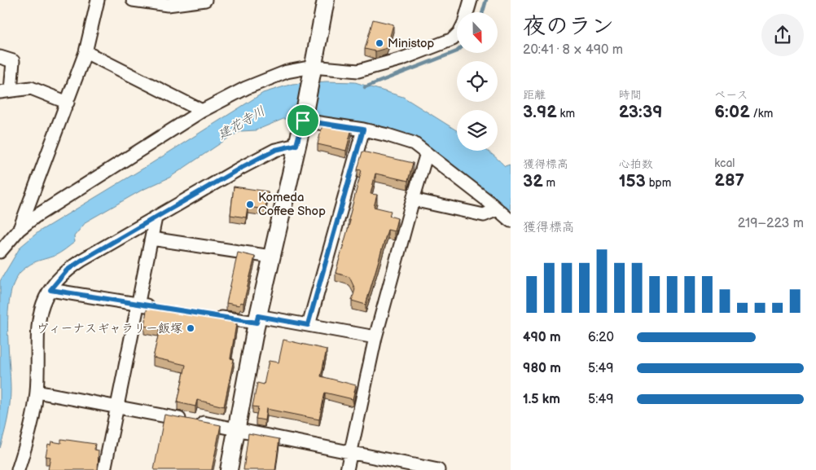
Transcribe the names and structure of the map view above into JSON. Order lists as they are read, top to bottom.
{
  "water": ["建花寺川"],
  "places": ["Ministop", "Komeda Coffee Shop", "ヴィーナスギャラリー飯塚"],
  "north": "bottom",
  "page": {
    "heading": ["夜のラン", "20:41 · 8 × 490 m"],
    "stats": [
      ["距離", "3.92 km"],
      ["時間", "23:39"],
      ["ペース", "6:02 /km"],
      ["獲得標高", "32 m"],
      ["心拍数", "153 bpm"],
      ["kcal", "287"]
    ],
    "chart": ["獲得標高", "219–223 m"],
    "list": [
      {
        "name": "490 m",
        "note": "6:20"
      },
      {
        "name": "980 m",
        "note": "5:49"
      },
      {
        "name": "1.5 km",
        "note": "5:49"
      }
    ]
  }
}
